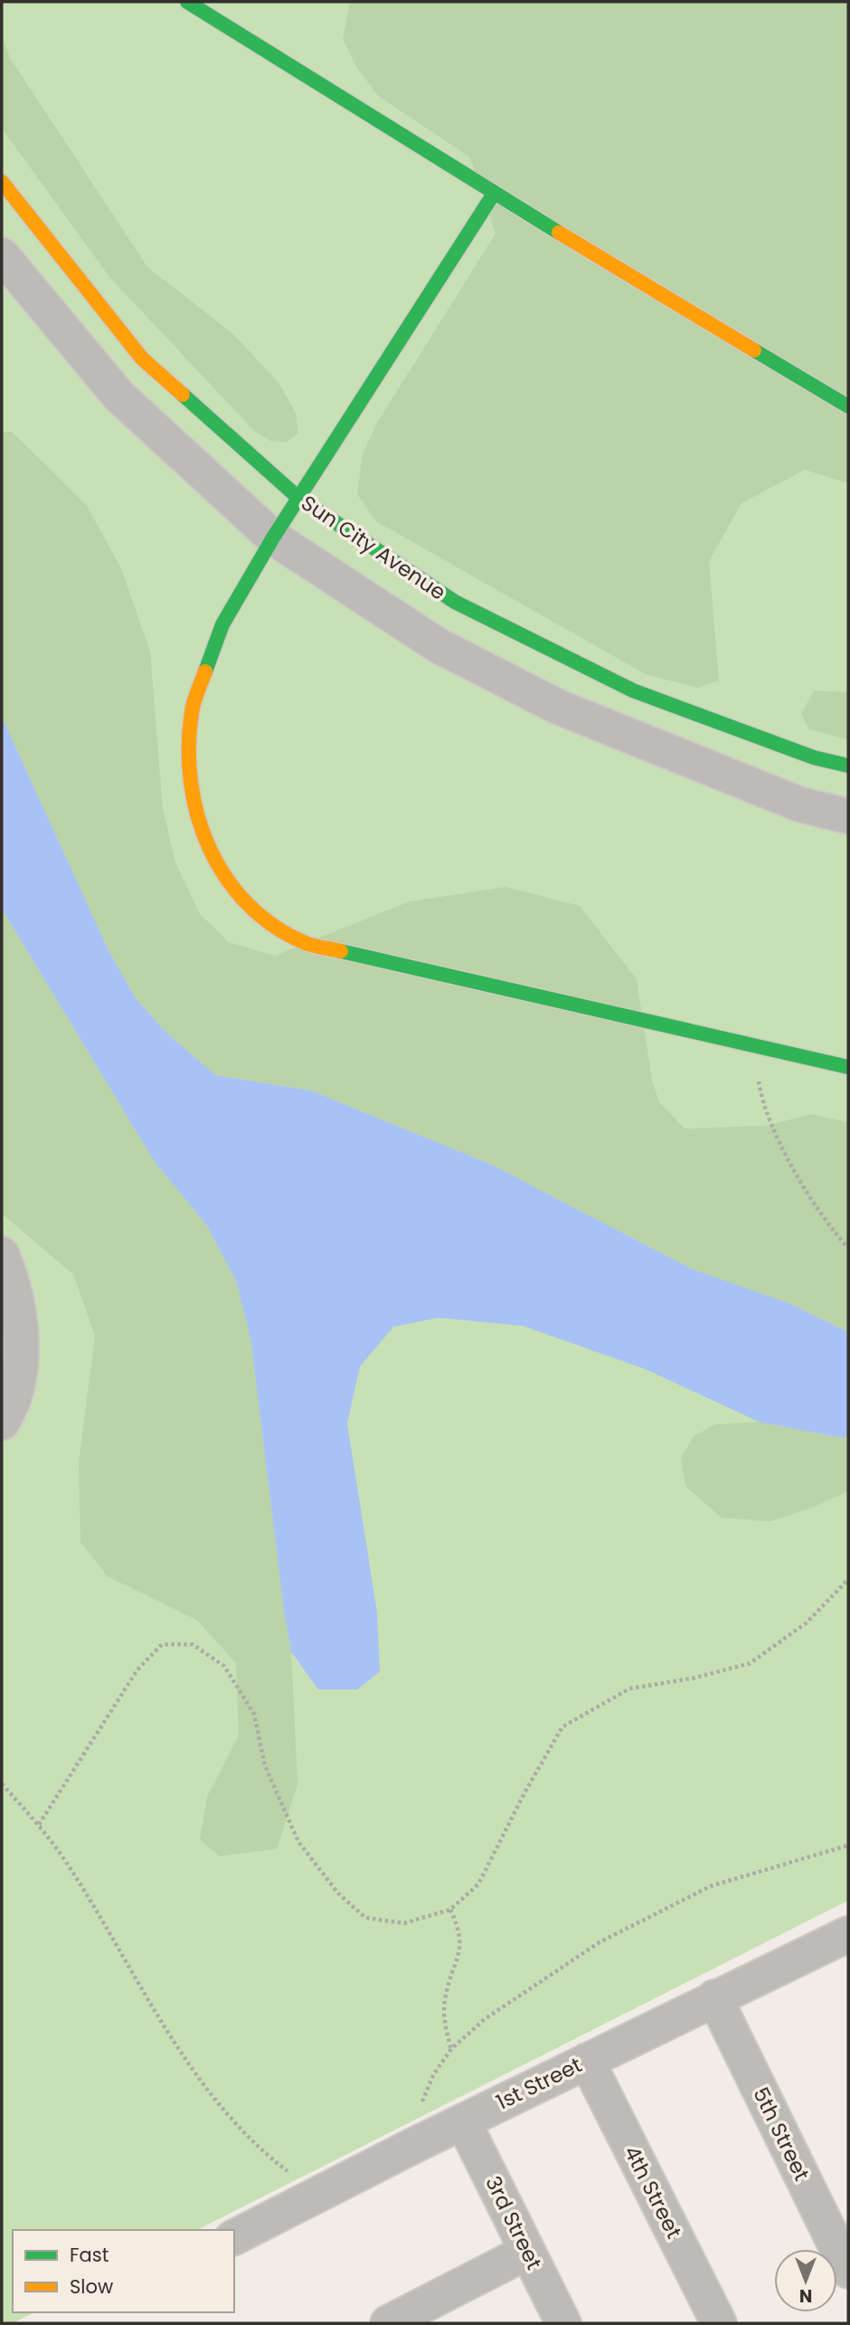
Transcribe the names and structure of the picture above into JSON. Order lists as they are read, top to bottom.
{
  "streets": {
    "street": [
      "Sun City Avenue",
      "1st Street",
      "5th Street",
      "4th Street",
      "3rd Street"
    ]
  },
  "crossings": [
    ["1st Street", "5th Street"],
    ["1st Street", "4th Street"],
    ["1st Street", "3rd Street"]
  ],
  "legend": ["Fast", "Slow"],
  "north": "bottom"
}
